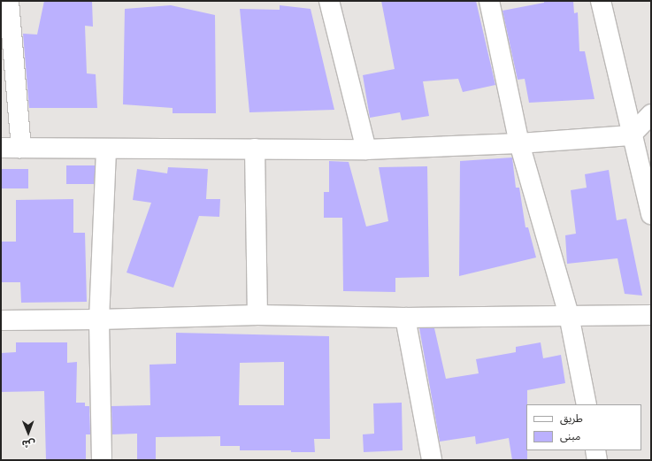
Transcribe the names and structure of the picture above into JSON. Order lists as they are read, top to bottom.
{
  "legend": ["طريق", "مبنى"],
  "north": "bottom"
}
